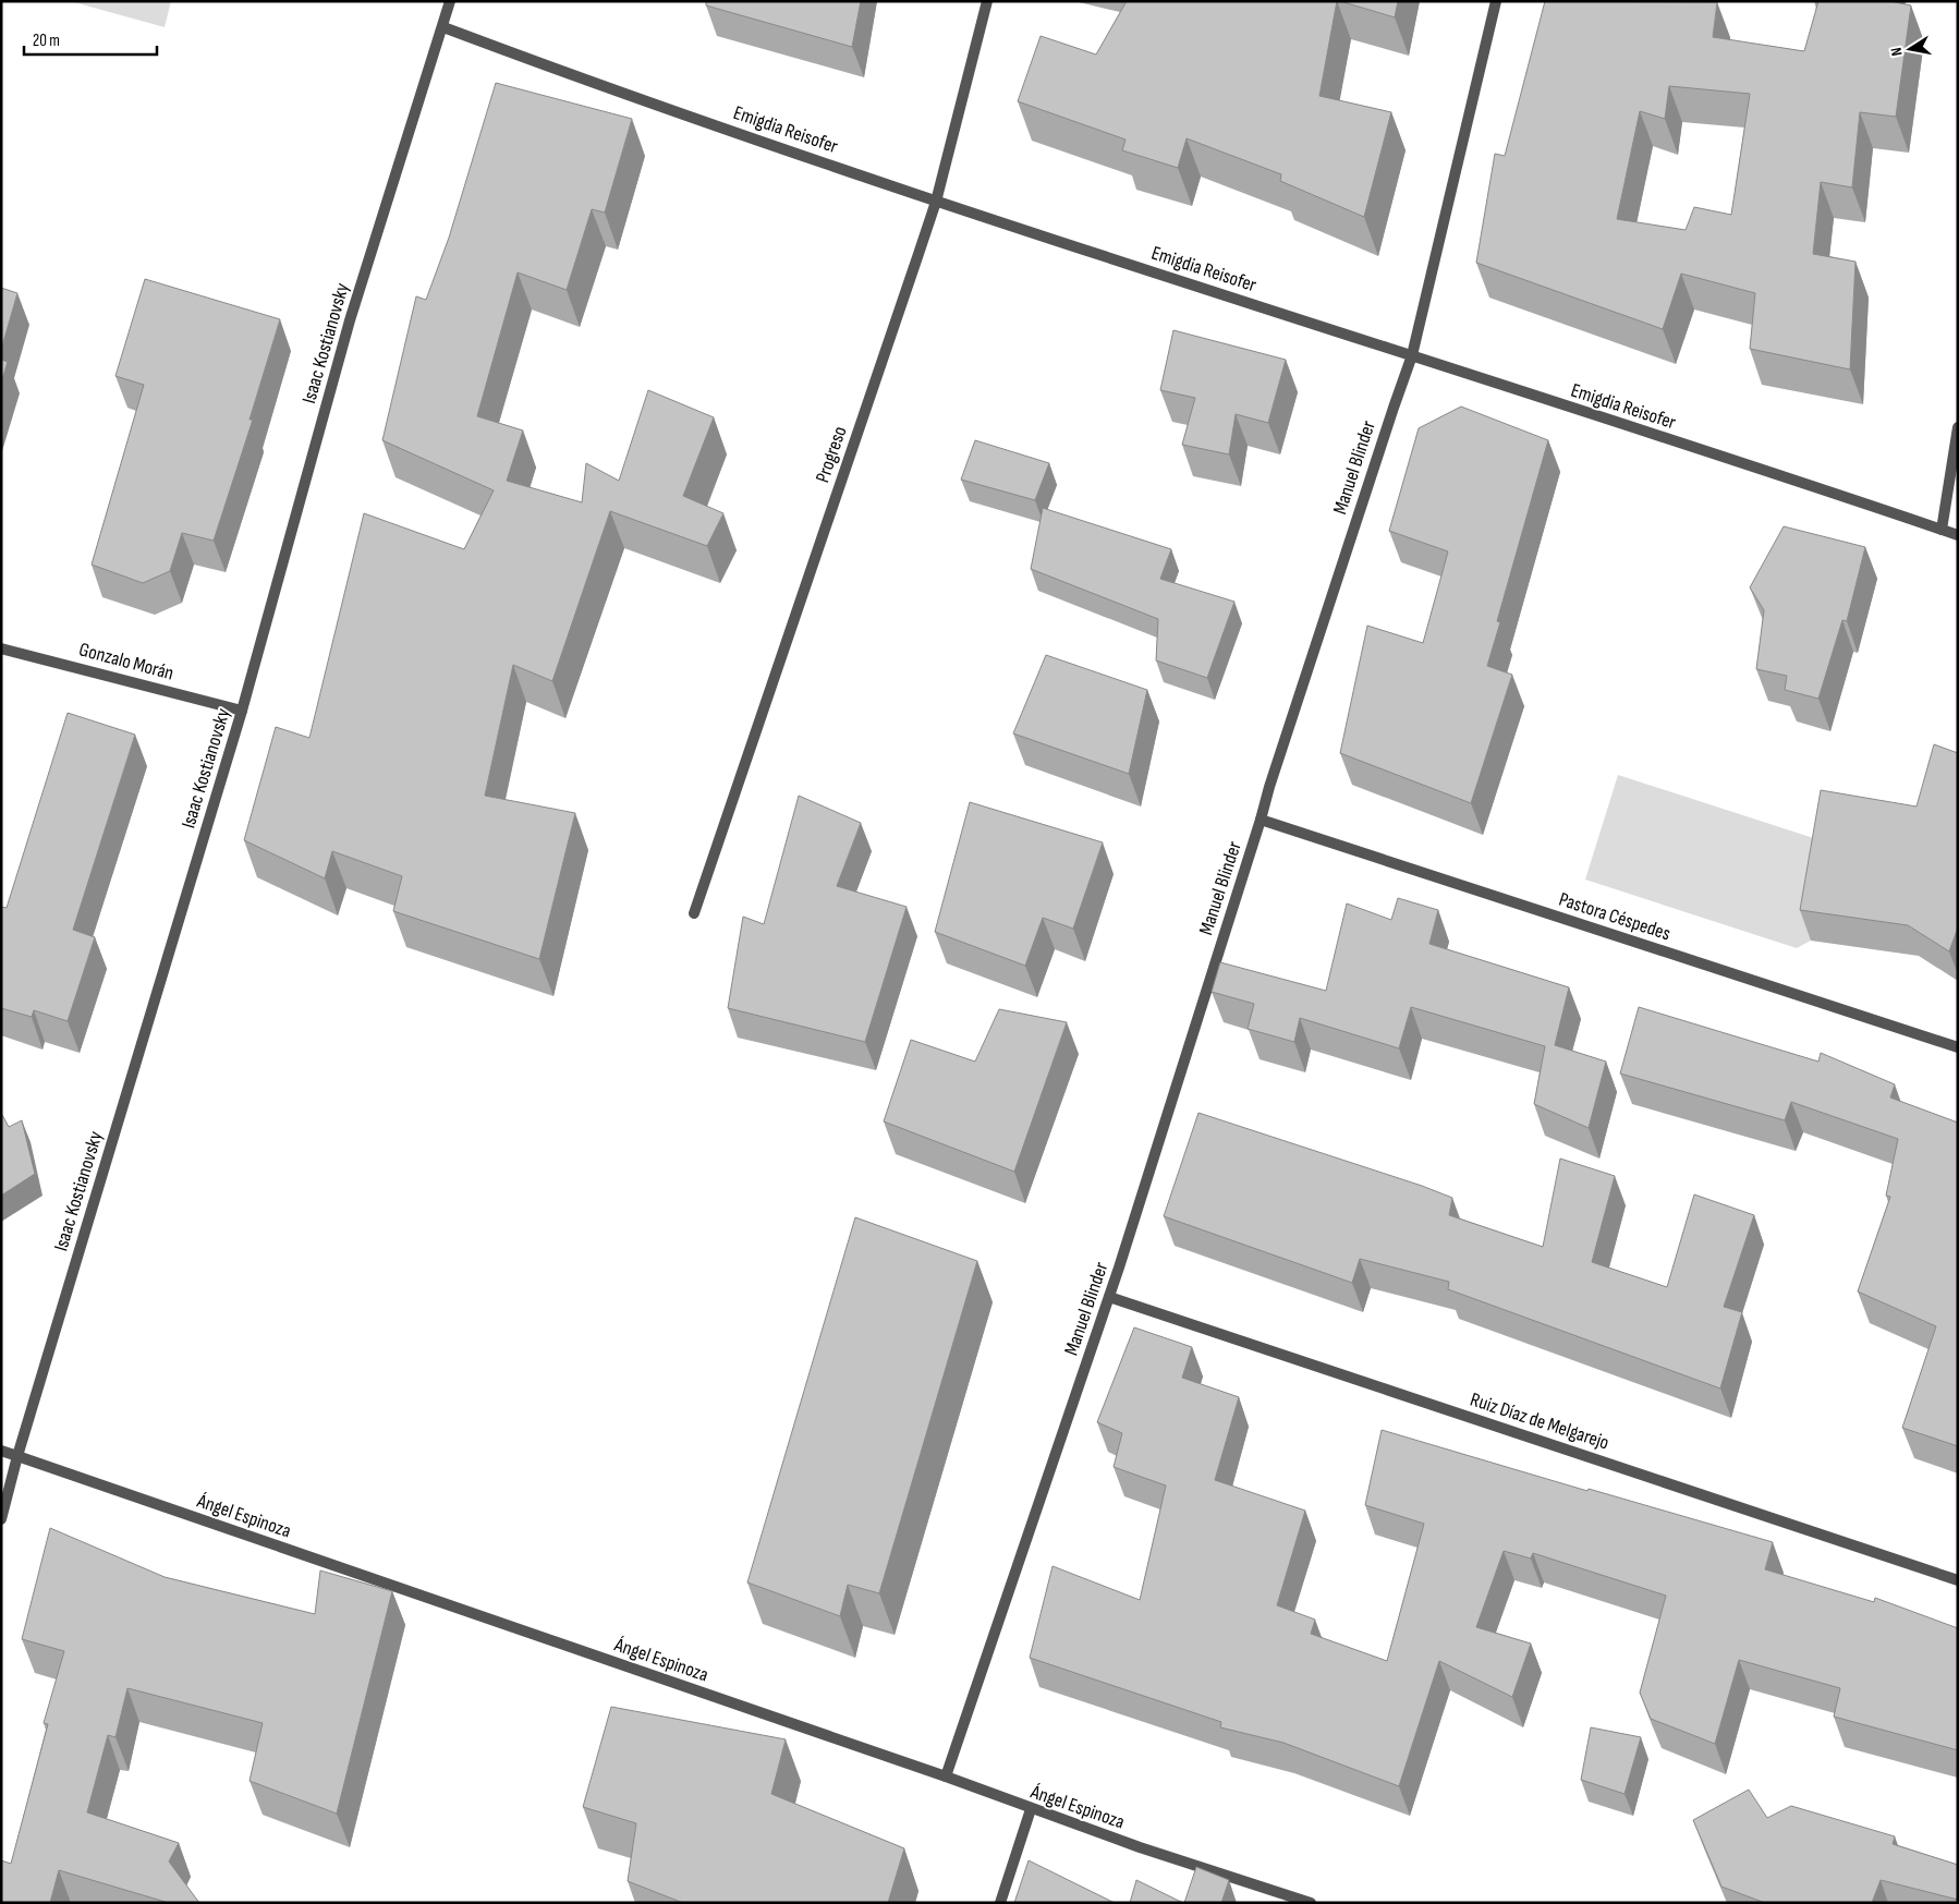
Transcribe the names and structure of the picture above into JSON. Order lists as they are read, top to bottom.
{
  "streets": {
    "street": [
      "Emigdia Reisofer",
      "Isaac Kostianovsky",
      "Progreso",
      "Manuel Blinder",
      "Gonzalo Morán",
      "Pastora Céspedes",
      "Ruiz Díaz de Melgarejo",
      "Ángel Espinoza"
    ]
  },
  "crossings": [
    ["Emigdia Reisofer", "Isaac Kostianovsky"],
    ["Emigdia Reisofer", "Progreso"],
    ["Emigdia Reisofer", "Manuel Blinder"],
    ["Isaac Kostianovsky", "Gonzalo Morán"],
    ["Isaac Kostianovsky", "Ángel Espinoza"],
    ["Manuel Blinder", "Pastora Céspedes"],
    ["Manuel Blinder", "Ruiz Díaz de Melgarejo"],
    ["Manuel Blinder", "Ángel Espinoza"]
  ],
  "scale_bar": "20 m",
  "north": "left"
}
